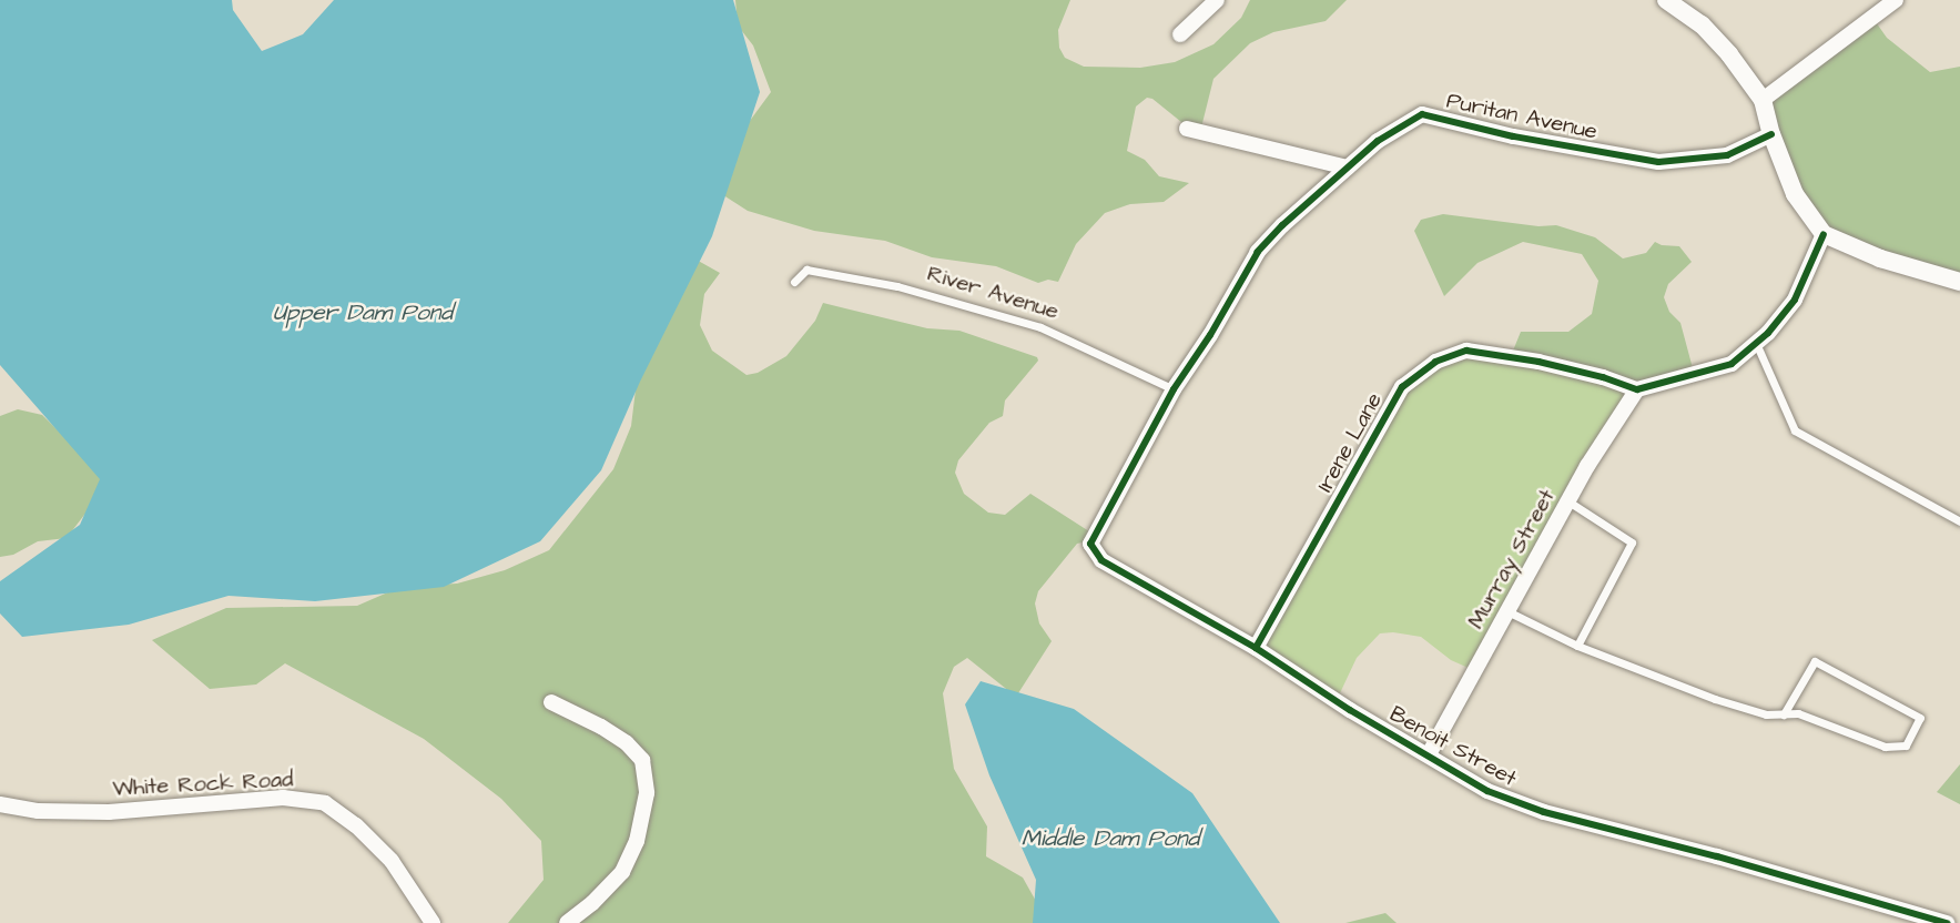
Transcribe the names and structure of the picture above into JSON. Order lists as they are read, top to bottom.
{
  "streets": {
    "street": [
      "Puritan Avenue",
      "Irene Lane",
      "Murray Street",
      "Benoit Street",
      "White Rock Road"
    ],
    "lane": ["River Avenue"]
  },
  "crossings": [
    ["Puritan Avenue", "River Avenue"],
    ["Puritan Avenue", "Benoit Street"],
    ["Irene Lane", "Murray Street"],
    ["Irene Lane", "Benoit Street"],
    ["Murray Street", "Benoit Street"]
  ],
  "water": ["Upper Dam Pond", "Middle Dam Pond"]
}
